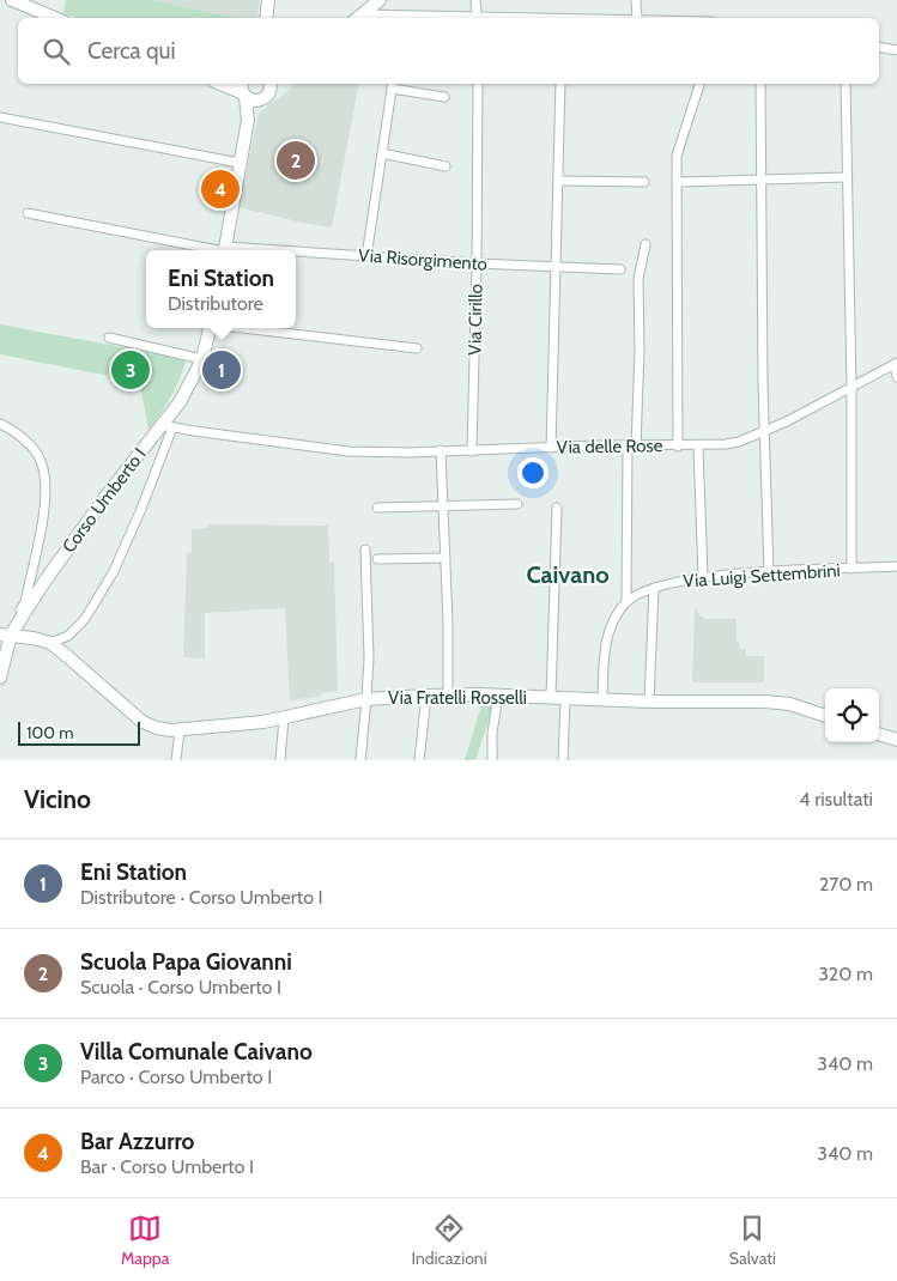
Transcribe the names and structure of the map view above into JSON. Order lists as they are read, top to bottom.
{
  "streets": {
    "main road": ["Corso Umberto I", "Via Fratelli Rosselli"],
    "street": [
      "Via Risorgimento",
      "Via Cirillo",
      "Via delle Rose",
      "Via Luigi Settembrini"
    ]
  },
  "crossings": [
    ["Via Risorgimento", "Via Cirillo"],
    ["Via Cirillo", "Via delle Rose"],
    ["Via delle Rose", "Corso Umberto I"],
    ["Corso Umberto I", "Via Fratelli Rosselli"]
  ],
  "districts": ["Caivano"],
  "scale_bar": "100 m",
  "page": {
    "search": "Cerca qui",
    "pins": [
      "2",
      "4",
      "1",
      "3"
    ],
    "popup": ["Eni Station", "Distributore"],
    "scale": "100 m",
    "heading": ["Vicino", "4 risultati"],
    "list": [
      {
        "mark": "1",
        "name": "Eni Station",
        "note": "Distributore · Corso Umberto I",
        "value": "270 m"
      },
      {
        "mark": "2",
        "name": "Scuola Papa Giovanni",
        "note": "Scuola · Corso Umberto I",
        "value": "320 m"
      },
      {
        "mark": "3",
        "name": "Villa Comunale Caivano",
        "note": "Parco · Corso Umberto I",
        "value": "340 m"
      },
      {
        "mark": "4",
        "name": "Bar Azzurro",
        "note": "Bar · Corso Umberto I",
        "value": "340 m"
      }
    ],
    "nav": ["Mappa", "Indicazioni", "Salvati"]
  }
}
